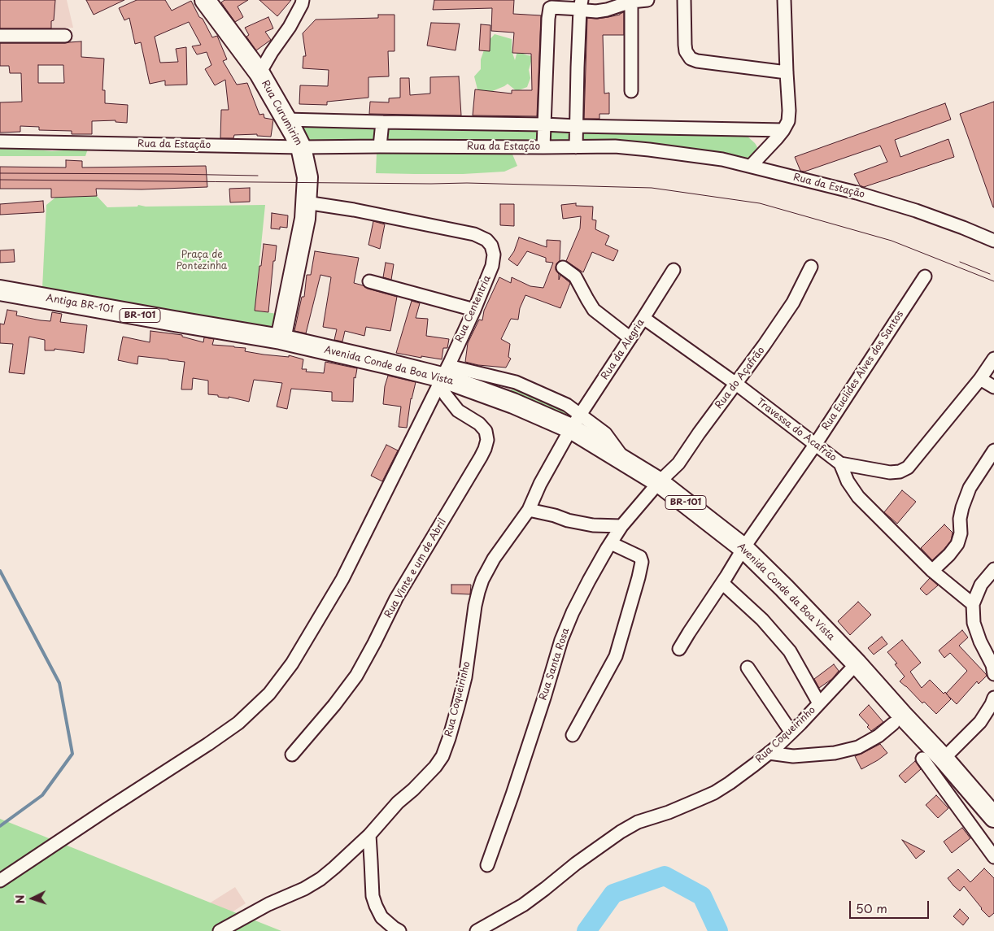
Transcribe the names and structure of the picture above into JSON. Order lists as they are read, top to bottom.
{
  "streets": {
    "main road": [
      "Rua Curumirim",
      "Antiga BR-101",
      "BR-101",
      "Avenida Conde da Boa Vista"
    ],
    "street": [
      "Rua da Estação",
      "Rua Cententria",
      "Rua da Alegria",
      "Rua Euclides Alves dos Santos",
      "Rua do Açafrão",
      "Travessa do Acafrão",
      "Rua Vinte e um de Abril",
      "Rua Santa Rosa",
      "Rua Coqueirinho"
    ]
  },
  "crossings": [
    ["Rua Curumirim", "Rua da Estação"],
    ["Rua Curumirim", "Antiga BR-101"],
    ["Rua Curumirim", "Rua Cententria"],
    ["Rua Curumirim", "Avenida Conde da Boa Vista"],
    ["Antiga BR-101", "Avenida Conde da Boa Vista"],
    ["Rua Cententria", "Avenida Conde da Boa Vista"],
    ["Rua Cententria", "Rua Vinte e um de Abril"],
    ["Rua da Alegria", "Avenida Conde da Boa Vista"],
    ["Rua da Alegria", "Travessa do Acafrão"],
    ["Rua da Alegria", "Rua Coqueirinho"],
    ["Avenida Conde da Boa Vista", "Rua Euclides Alves dos Santos"],
    ["Avenida Conde da Boa Vista", "Rua do Açafrão"],
    ["Avenida Conde da Boa Vista", "Rua Vinte e um de Abril"],
    ["Avenida Conde da Boa Vista", "Rua Santa Rosa"],
    ["Avenida Conde da Boa Vista", "Rua Coqueirinho"],
    ["Rua Euclides Alves dos Santos", "Travessa do Acafrão"],
    ["Rua do Açafrão", "Travessa do Acafrão"],
    ["Rua do Açafrão", "Rua Santa Rosa"]
  ],
  "parks": ["Praça de Pontezinha"],
  "scale_bar": "50 m",
  "north": "left"
}
